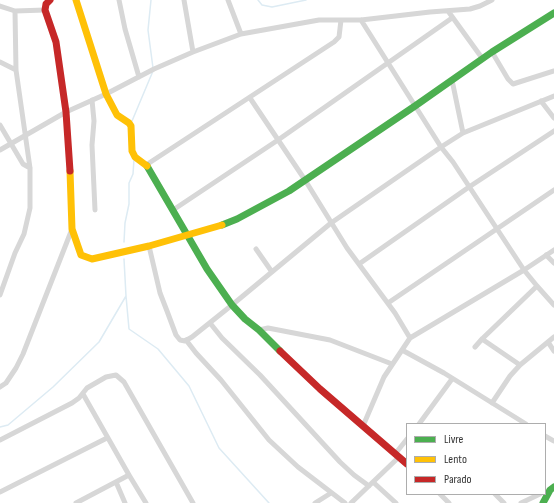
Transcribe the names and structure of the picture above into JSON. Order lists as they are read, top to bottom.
{
  "legend": ["Livre", "Lento", "Parado"]
}
